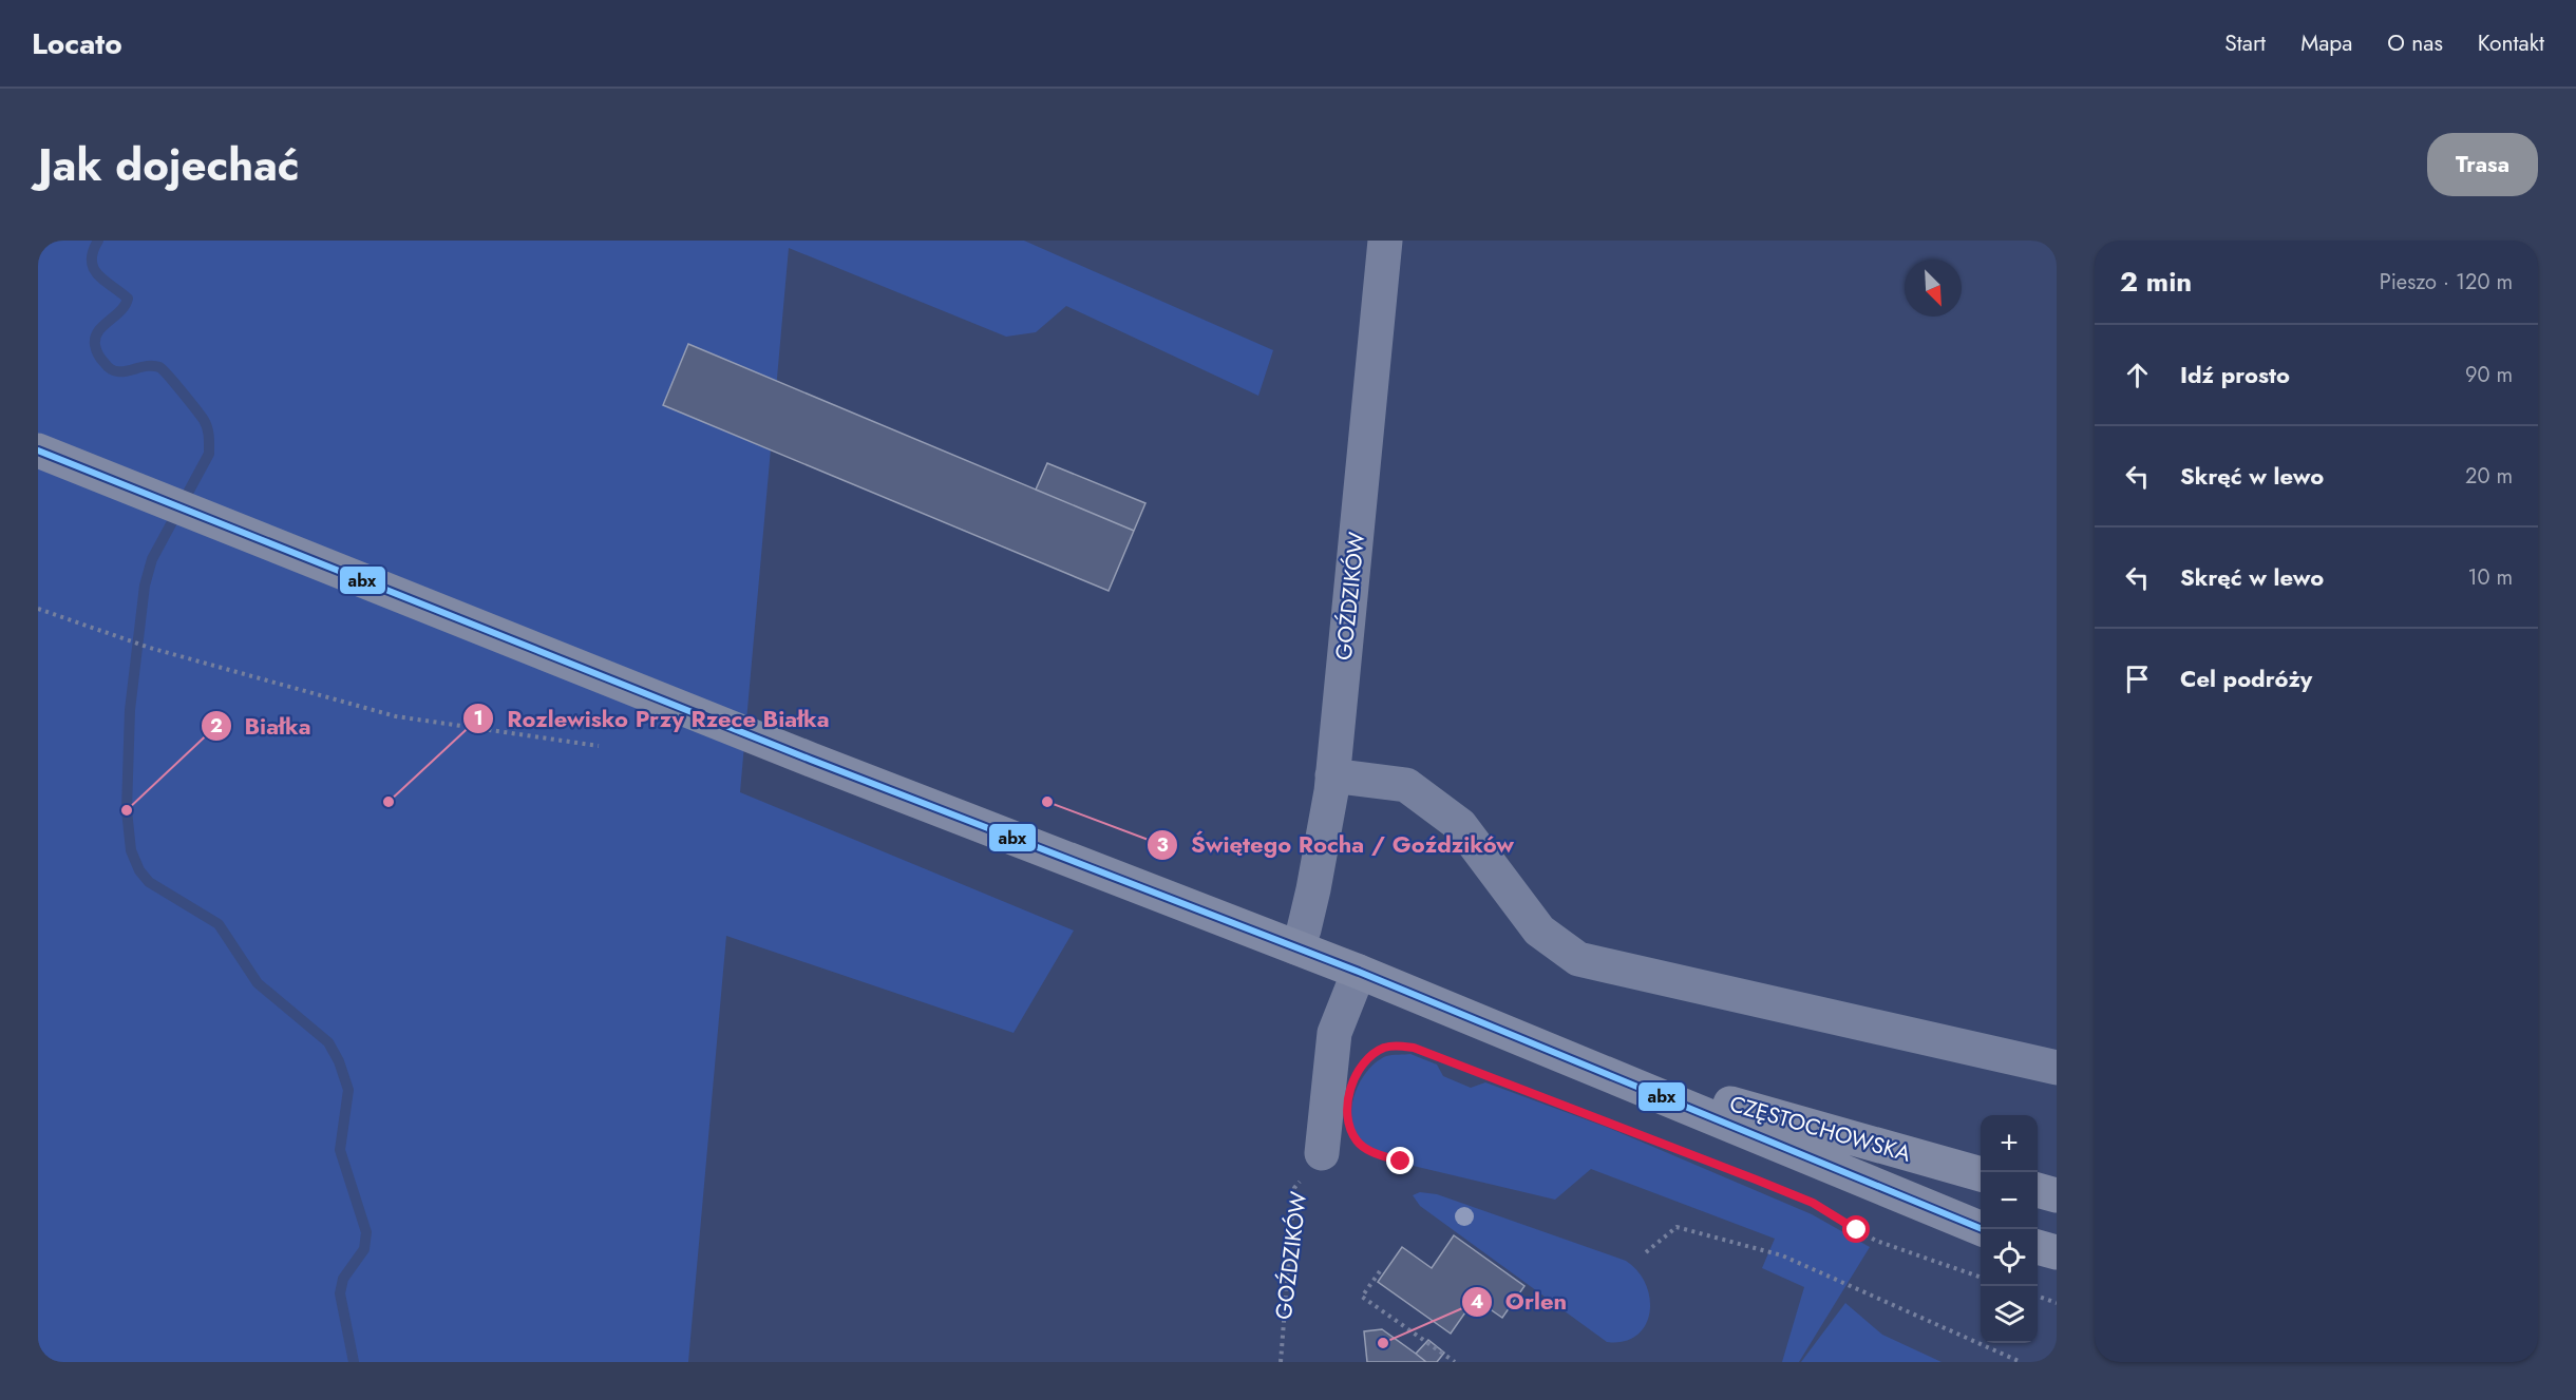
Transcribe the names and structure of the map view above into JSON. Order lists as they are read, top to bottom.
{
  "streets": {
    "main road": ["CZĘSTOCHOWSKA"],
    "street": ["GOŹDZIKÓW"]
  },
  "crossings": [
    ["GOŹDZIKÓW", "CZĘSTOCHOWSKA"]
  ],
  "places": [
    "Rozlewisko Przy Rzece Białka",
    "Świętego Rocha / Goździków",
    "Białka",
    "Orlen"
  ],
  "lines": ["transit line abx"],
  "north": "bottom right",
  "page": {
    "header": "Locato",
    "nav": [
      "Start",
      "Mapa",
      "O nas",
      "Kontakt"
    ],
    "title": "Jak dojechać",
    "buttons": "Trasa",
    "heading": ["2 min", "Pieszo · 120 m"],
    "list": [
      ["Idź prosto", "90 m"],
      ["Skręć w lewo", "20 m"],
      ["Skręć w lewo", "10 m"],
      "Cel podróży"
    ],
    "map_buttons": ["+", "−"]
  }
}
